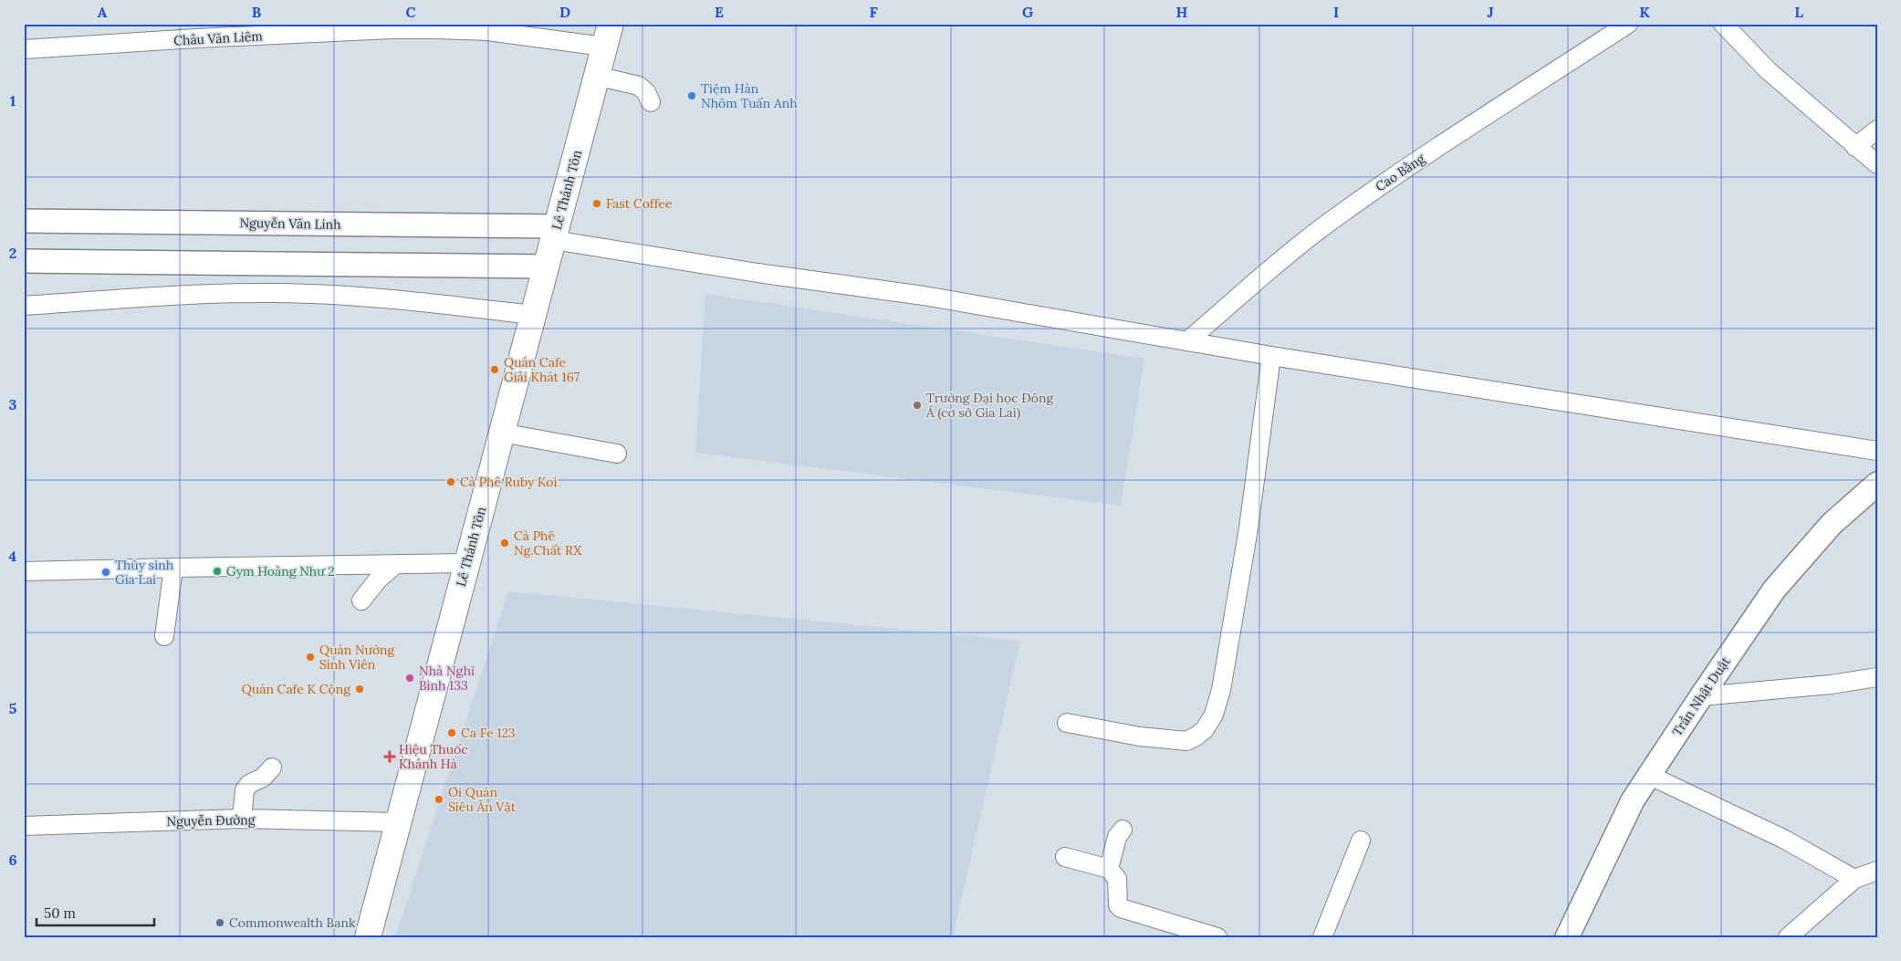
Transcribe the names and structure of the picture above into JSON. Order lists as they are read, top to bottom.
{
  "streets": {
    "main road": ["Lê Thánh Tôn"],
    "street": [
      "Châu Văn Liêm",
      "Cao Bằng",
      "Nguyễn Văn Linh",
      "Trần Nhật Duật",
      "Nguyễn Đường"
    ]
  },
  "crossings": [
    ["Châu Văn Liêm", "Lê Thánh Tôn"],
    ["Lê Thánh Tôn", "Nguyễn Văn Linh"],
    ["Lê Thánh Tôn", "Nguyễn Đường"]
  ],
  "places": {
    "other": [
      "Tiệm Hàn Nhôm Tuấn Anh",
      "Fast Coffee",
      "Quán Cafe Giải Khát 167",
      "Trường Đại học Đông Á (cơ sở Gia Lai)",
      "Cà Phê Ruby Koi",
      "Cà Phê Ng.Chất RX",
      "Gym Hoàng Như 2",
      "Thủy sinh Gia Lai",
      "Quán Nướng Sinh Viên",
      "Nhà Nghỉ Bình 133",
      "Quán Cafe K Cộng",
      "Ca Fe 123",
      "Ơi Quán Siêu Ăn Vặt",
      "Commonwealth Bank"
    ],
    "health": ["Hiệu Thuốc Khánh Hà"]
  },
  "scale_bar": "50 m",
  "grid": {
    "columns": [
      "A",
      "B",
      "C",
      "D",
      "E",
      "F",
      "G",
      "H",
      "I",
      "J",
      "K",
      "L"
    ],
    "rows": [
      "1",
      "2",
      "3",
      "4",
      "5",
      "6"
    ]
  }
}
